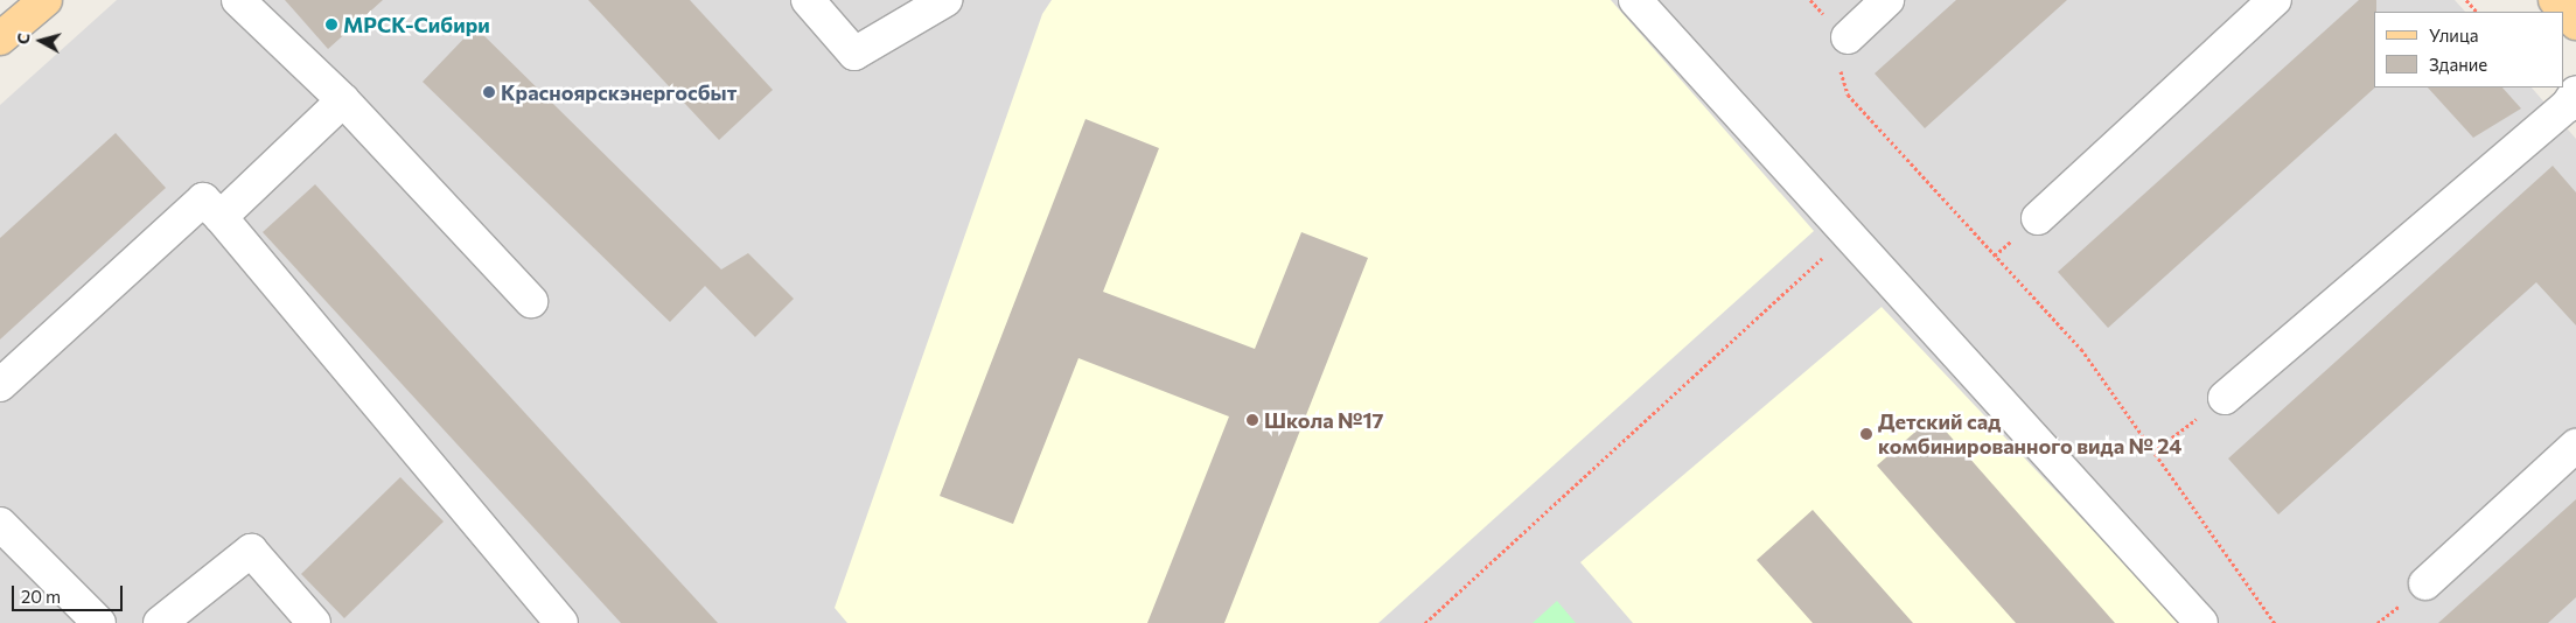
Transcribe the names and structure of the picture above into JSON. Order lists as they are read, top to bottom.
{
  "places": [
    "МРСК-Сибири",
    "Красноярскэнергосбыт",
    "Школа №17",
    "Детский сад комбинированного вида № 24"
  ],
  "legend": ["Улица", "Здание"],
  "scale_bar": "20 m",
  "north": "left"
}
